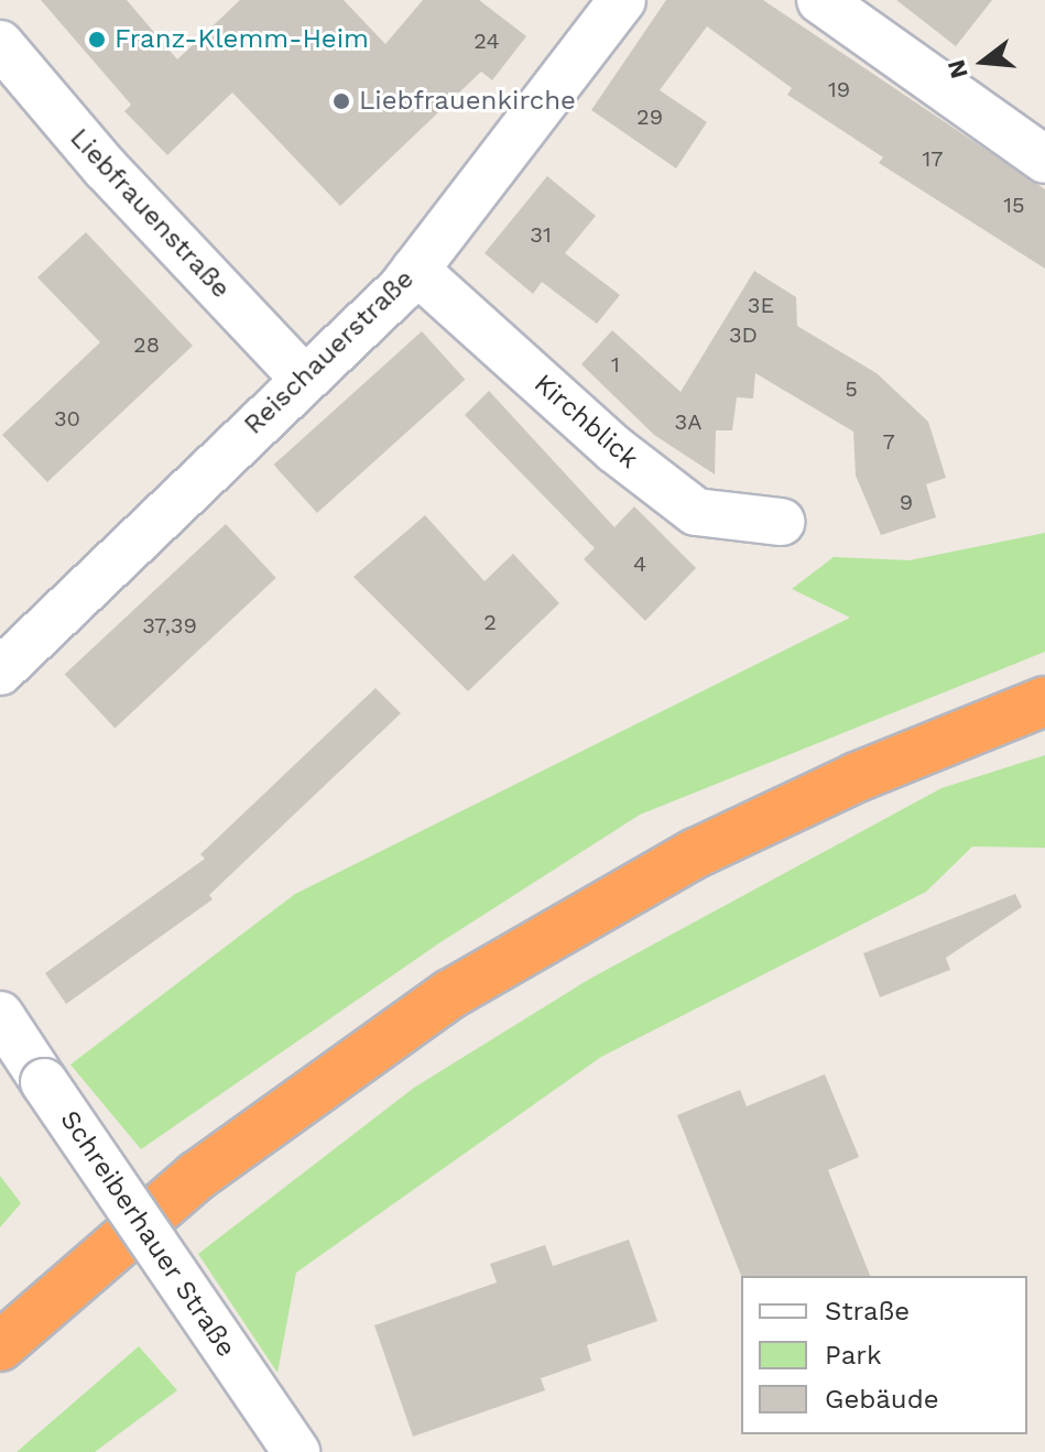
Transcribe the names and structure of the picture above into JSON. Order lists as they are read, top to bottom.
{
  "streets": {
    "street": [
      "Liebfrauenstraße",
      "Reischauerstraße",
      "Kirchblick",
      "Schreiberhauer Straße"
    ]
  },
  "crossings": [
    ["Liebfrauenstraße", "Reischauerstraße"],
    ["Reischauerstraße", "Kirchblick"]
  ],
  "places": ["Franz-Klemm-Heim", "Liebfrauenkirche"],
  "house_numbers": [
    "24",
    "19",
    "29",
    "17",
    "15",
    "31",
    "3E",
    "3D",
    "28",
    "1",
    "5",
    "30",
    "3A",
    "7",
    "9",
    "4",
    "2",
    "37,39"
  ],
  "legend": ["Straße", "Park", "Gebäude"],
  "north": "left"
}
